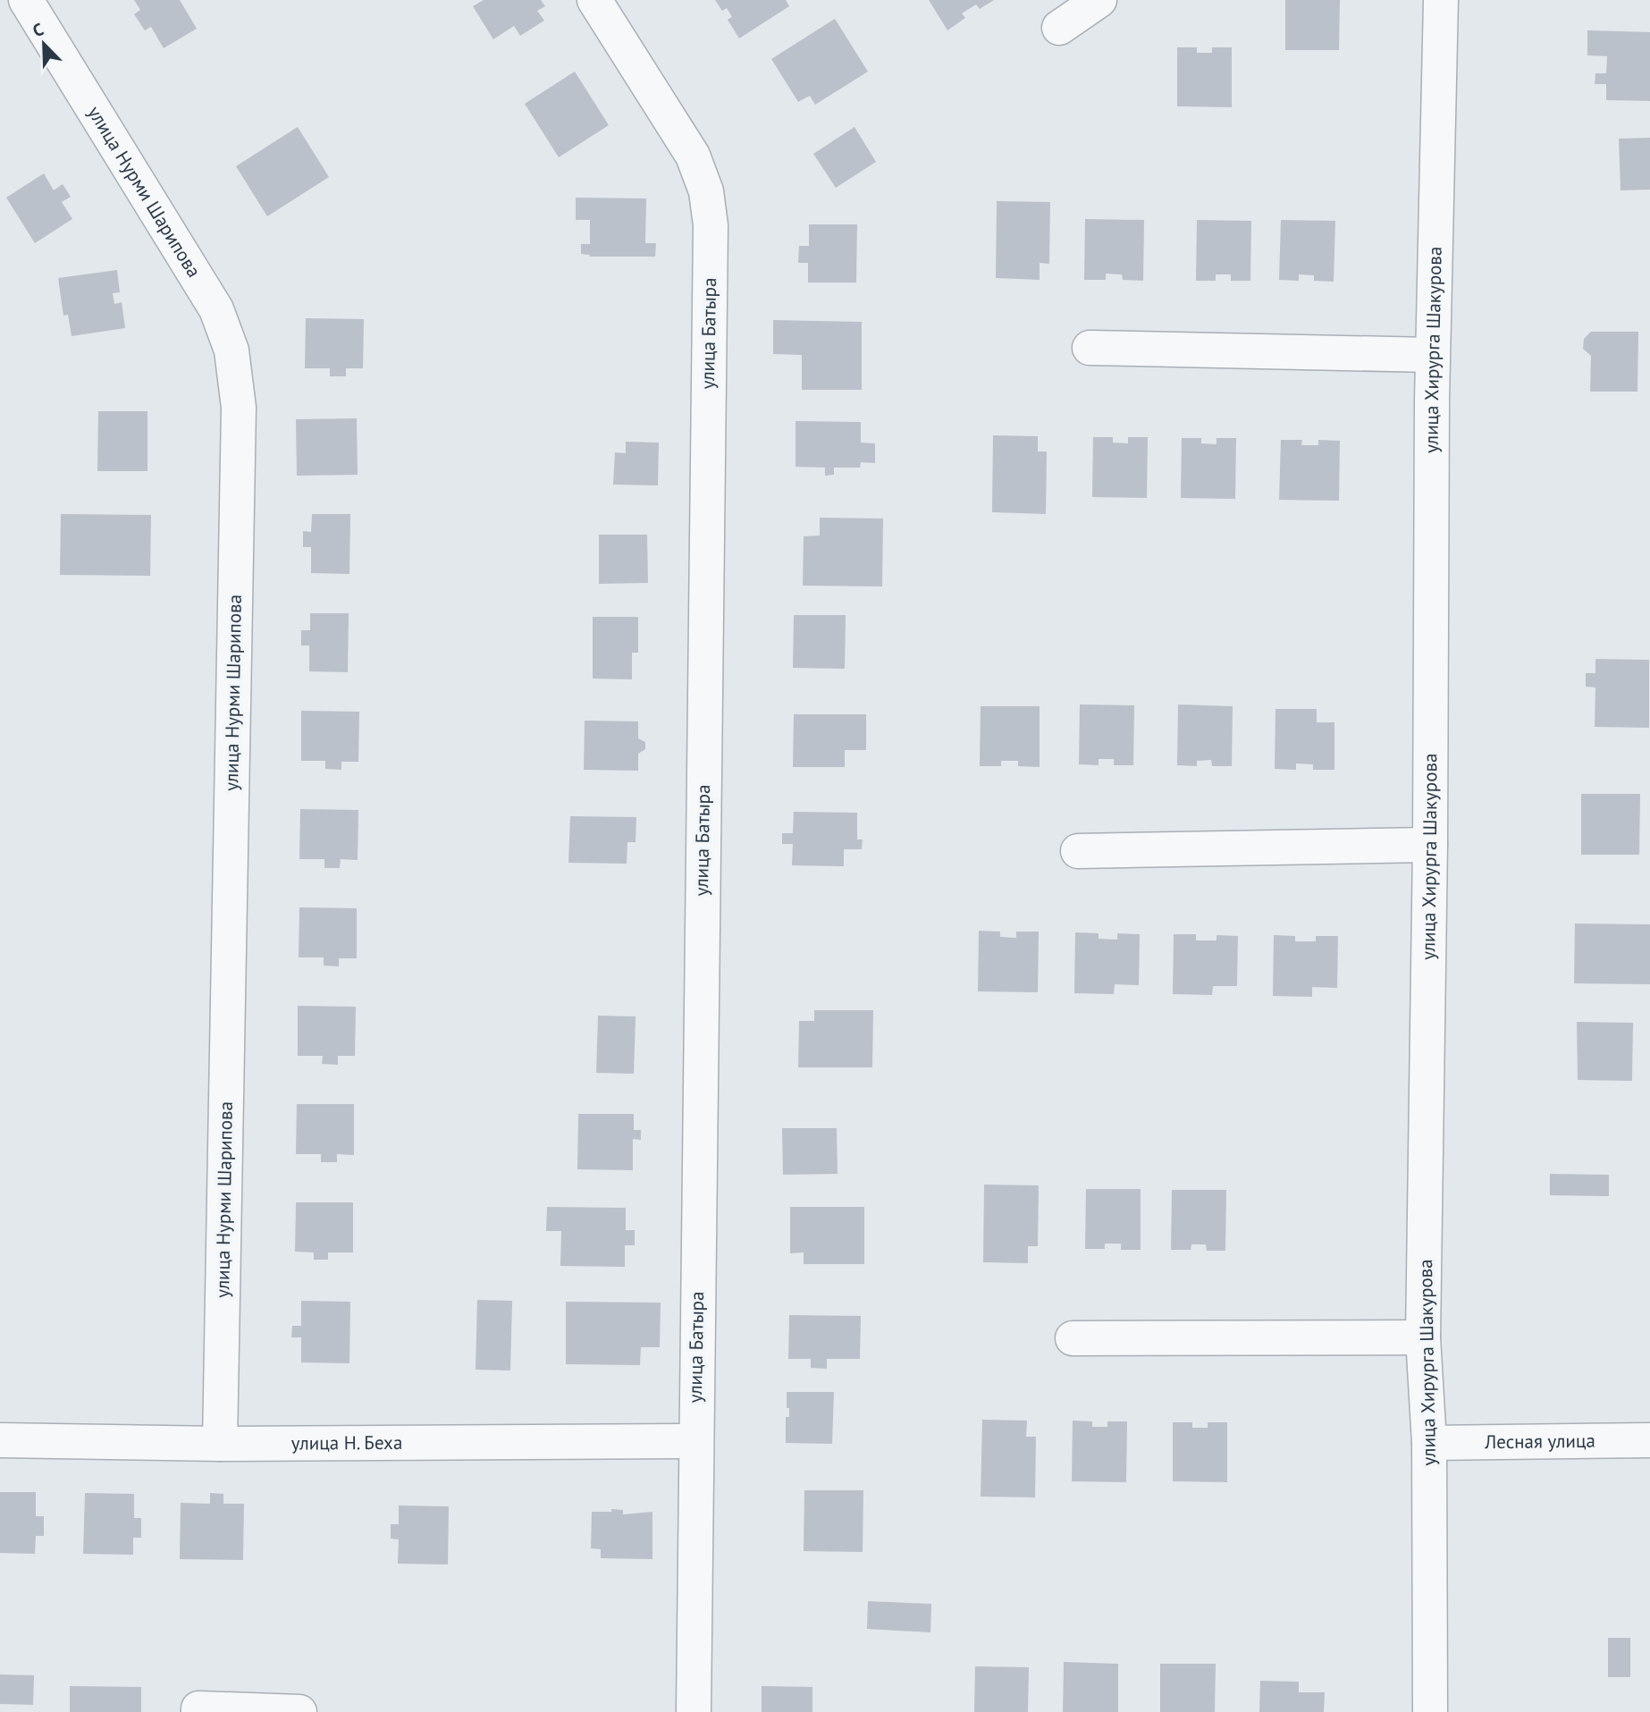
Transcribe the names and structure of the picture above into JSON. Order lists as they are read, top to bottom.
{
  "streets": {
    "street": [
      "улица Нурми Шарипова",
      "улица Батыра",
      "улица Хирурга Шакурова",
      "Лесная улица",
      "улица Н. Беха"
    ]
  },
  "crossings": [
    ["улица Нурми Шарипова", "улица Н. Беха"],
    ["улица Батыра", "улица Н. Беха"],
    ["улица Хирурга Шакурова", "Лесная улица"]
  ],
  "north": "top left"
}
